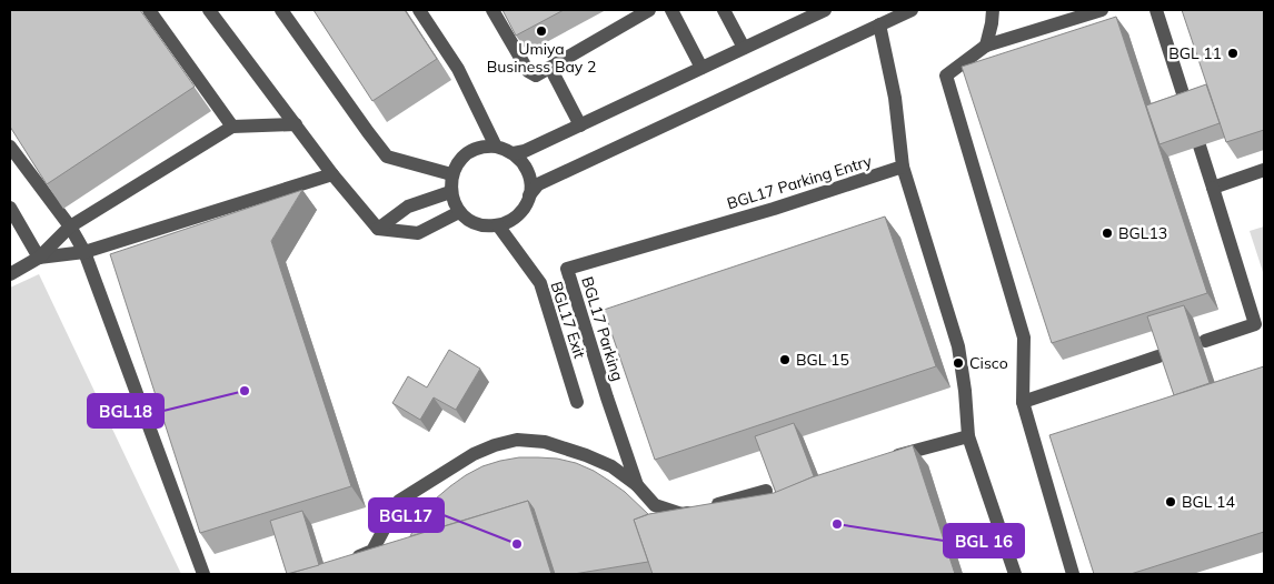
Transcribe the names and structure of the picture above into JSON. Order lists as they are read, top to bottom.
{
  "streets": {
    "street": ["BGL17 Parking Entry", "BGL17 Exit", "BGL17 Parking"]
  },
  "crossings": [
    ["BGL17 Parking Entry", "BGL17 Parking"]
  ],
  "places": [
    "Umiya Business Bay 2",
    "BGL 11",
    "BGL13",
    "BGL 15",
    "Cisco",
    "BGL18",
    "BGL 14",
    "BGL 16",
    "BGL17"
  ]
}
